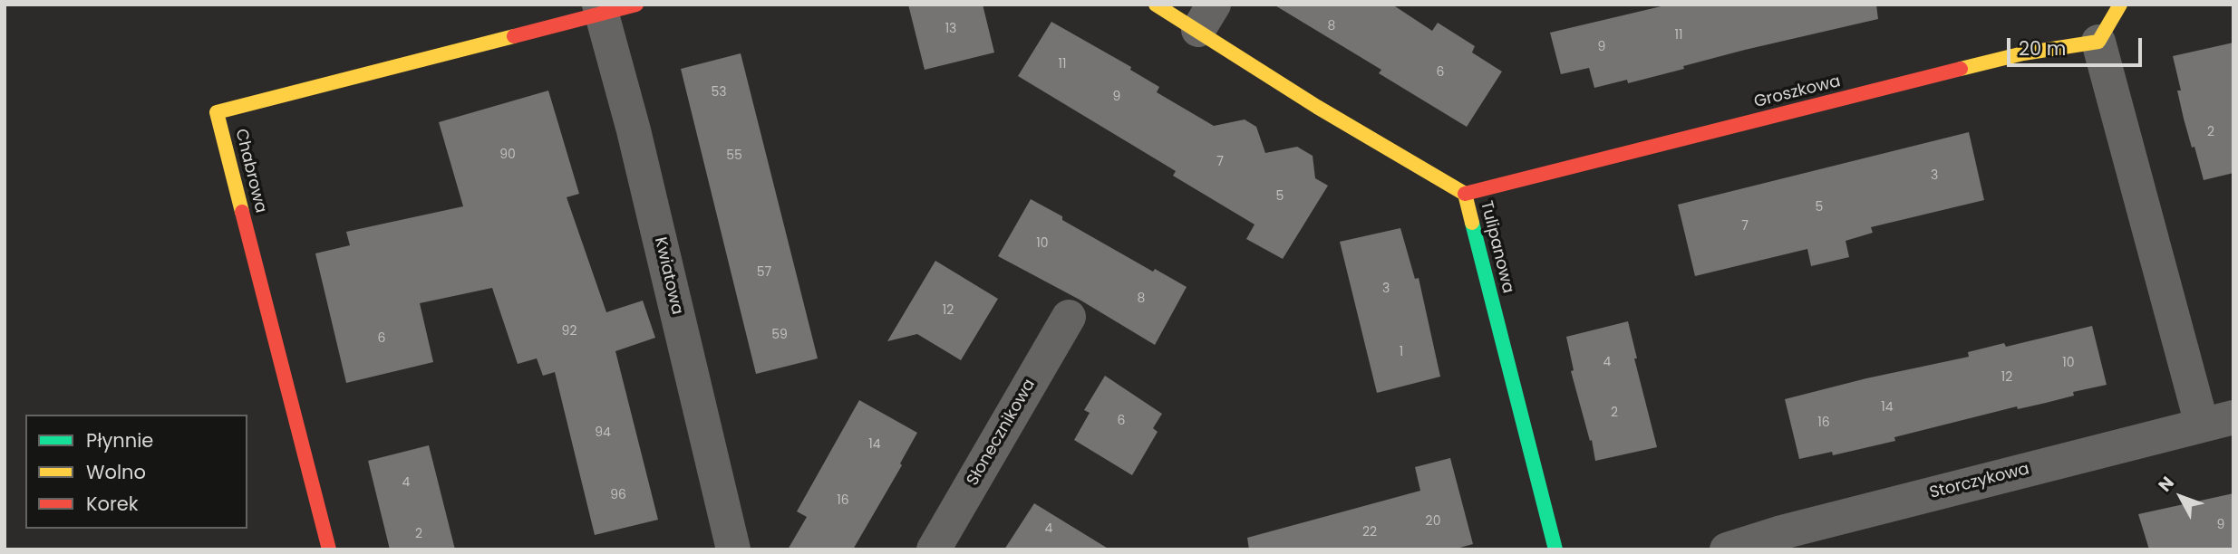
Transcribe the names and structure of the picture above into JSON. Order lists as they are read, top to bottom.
{
  "streets": {
    "street": [
      "Groszkowa",
      "Chabrowa",
      "Tulipanowa",
      "Kwiatowa",
      "Słonecznikowa",
      "Storczykowa"
    ]
  },
  "crossings": [
    ["Groszkowa", "Tulipanowa"],
    ["Chabrowa", "Kwiatowa"]
  ],
  "house_numbers": [
    "8",
    "13",
    "11",
    "9",
    "11",
    "6",
    "53",
    "9",
    "2",
    "90",
    "55",
    "7",
    "3",
    "5",
    "5",
    "7",
    "10",
    "57",
    "3",
    "8",
    "12",
    "92",
    "59",
    "6",
    "1",
    "4",
    "10",
    "12",
    "14",
    "2",
    "6",
    "16",
    "94",
    "14",
    "4",
    "96",
    "16",
    "20",
    "9",
    "4",
    "22",
    "2"
  ],
  "legend": ["Płynnie", "Wolno", "Korek"],
  "scale_bar": "20 m",
  "north": "top left"
}
